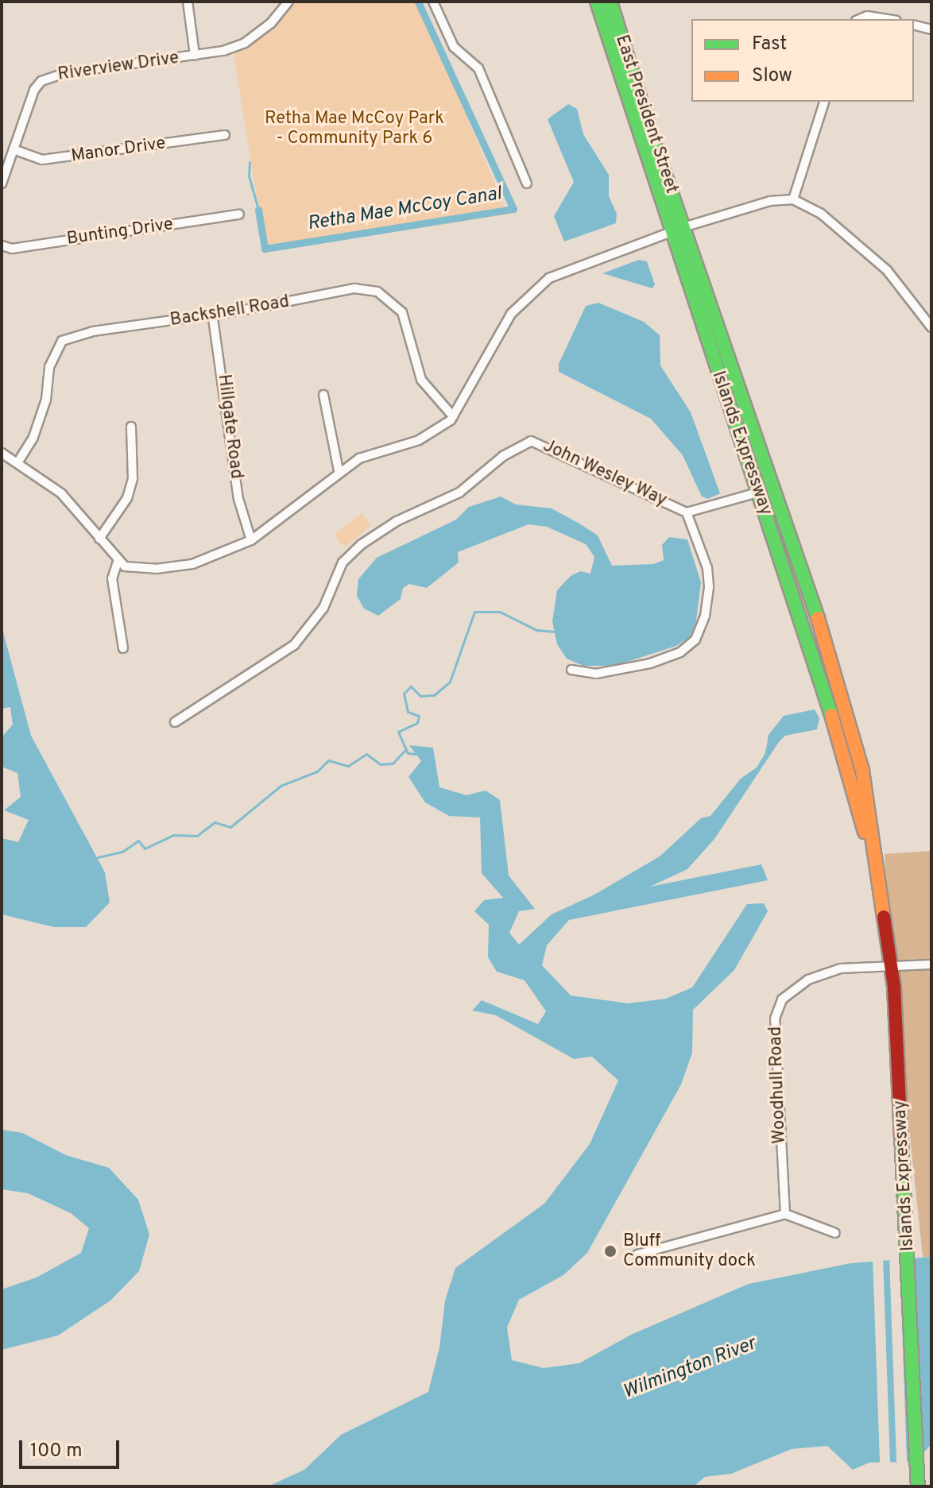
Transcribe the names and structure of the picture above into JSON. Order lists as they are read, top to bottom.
{
  "streets": {
    "main road": ["East President Street", "Islands Expressway"],
    "street": [
      "Riverview Drive",
      "Manor Drive",
      "Bunting Drive",
      "Backshell Road",
      "Hillgate Road",
      "John Wesley Way",
      "Woodhull Road"
    ]
  },
  "crossings": [
    ["Riverview Drive", "Manor Drive"],
    ["East President Street", "Islands Expressway"],
    ["Backshell Road", "Hillgate Road"],
    ["Islands Expressway", "John Wesley Way"],
    ["Islands Expressway", "Woodhull Road"]
  ],
  "water": ["Retha Mae McCoy Canal", "Wilmington River"],
  "parks": ["Retha Mae McCoy Park - Community Park 6"],
  "places": ["Bluff Community dock"],
  "legend": ["Fast", "Slow"],
  "scale_bar": "100 m"
}
